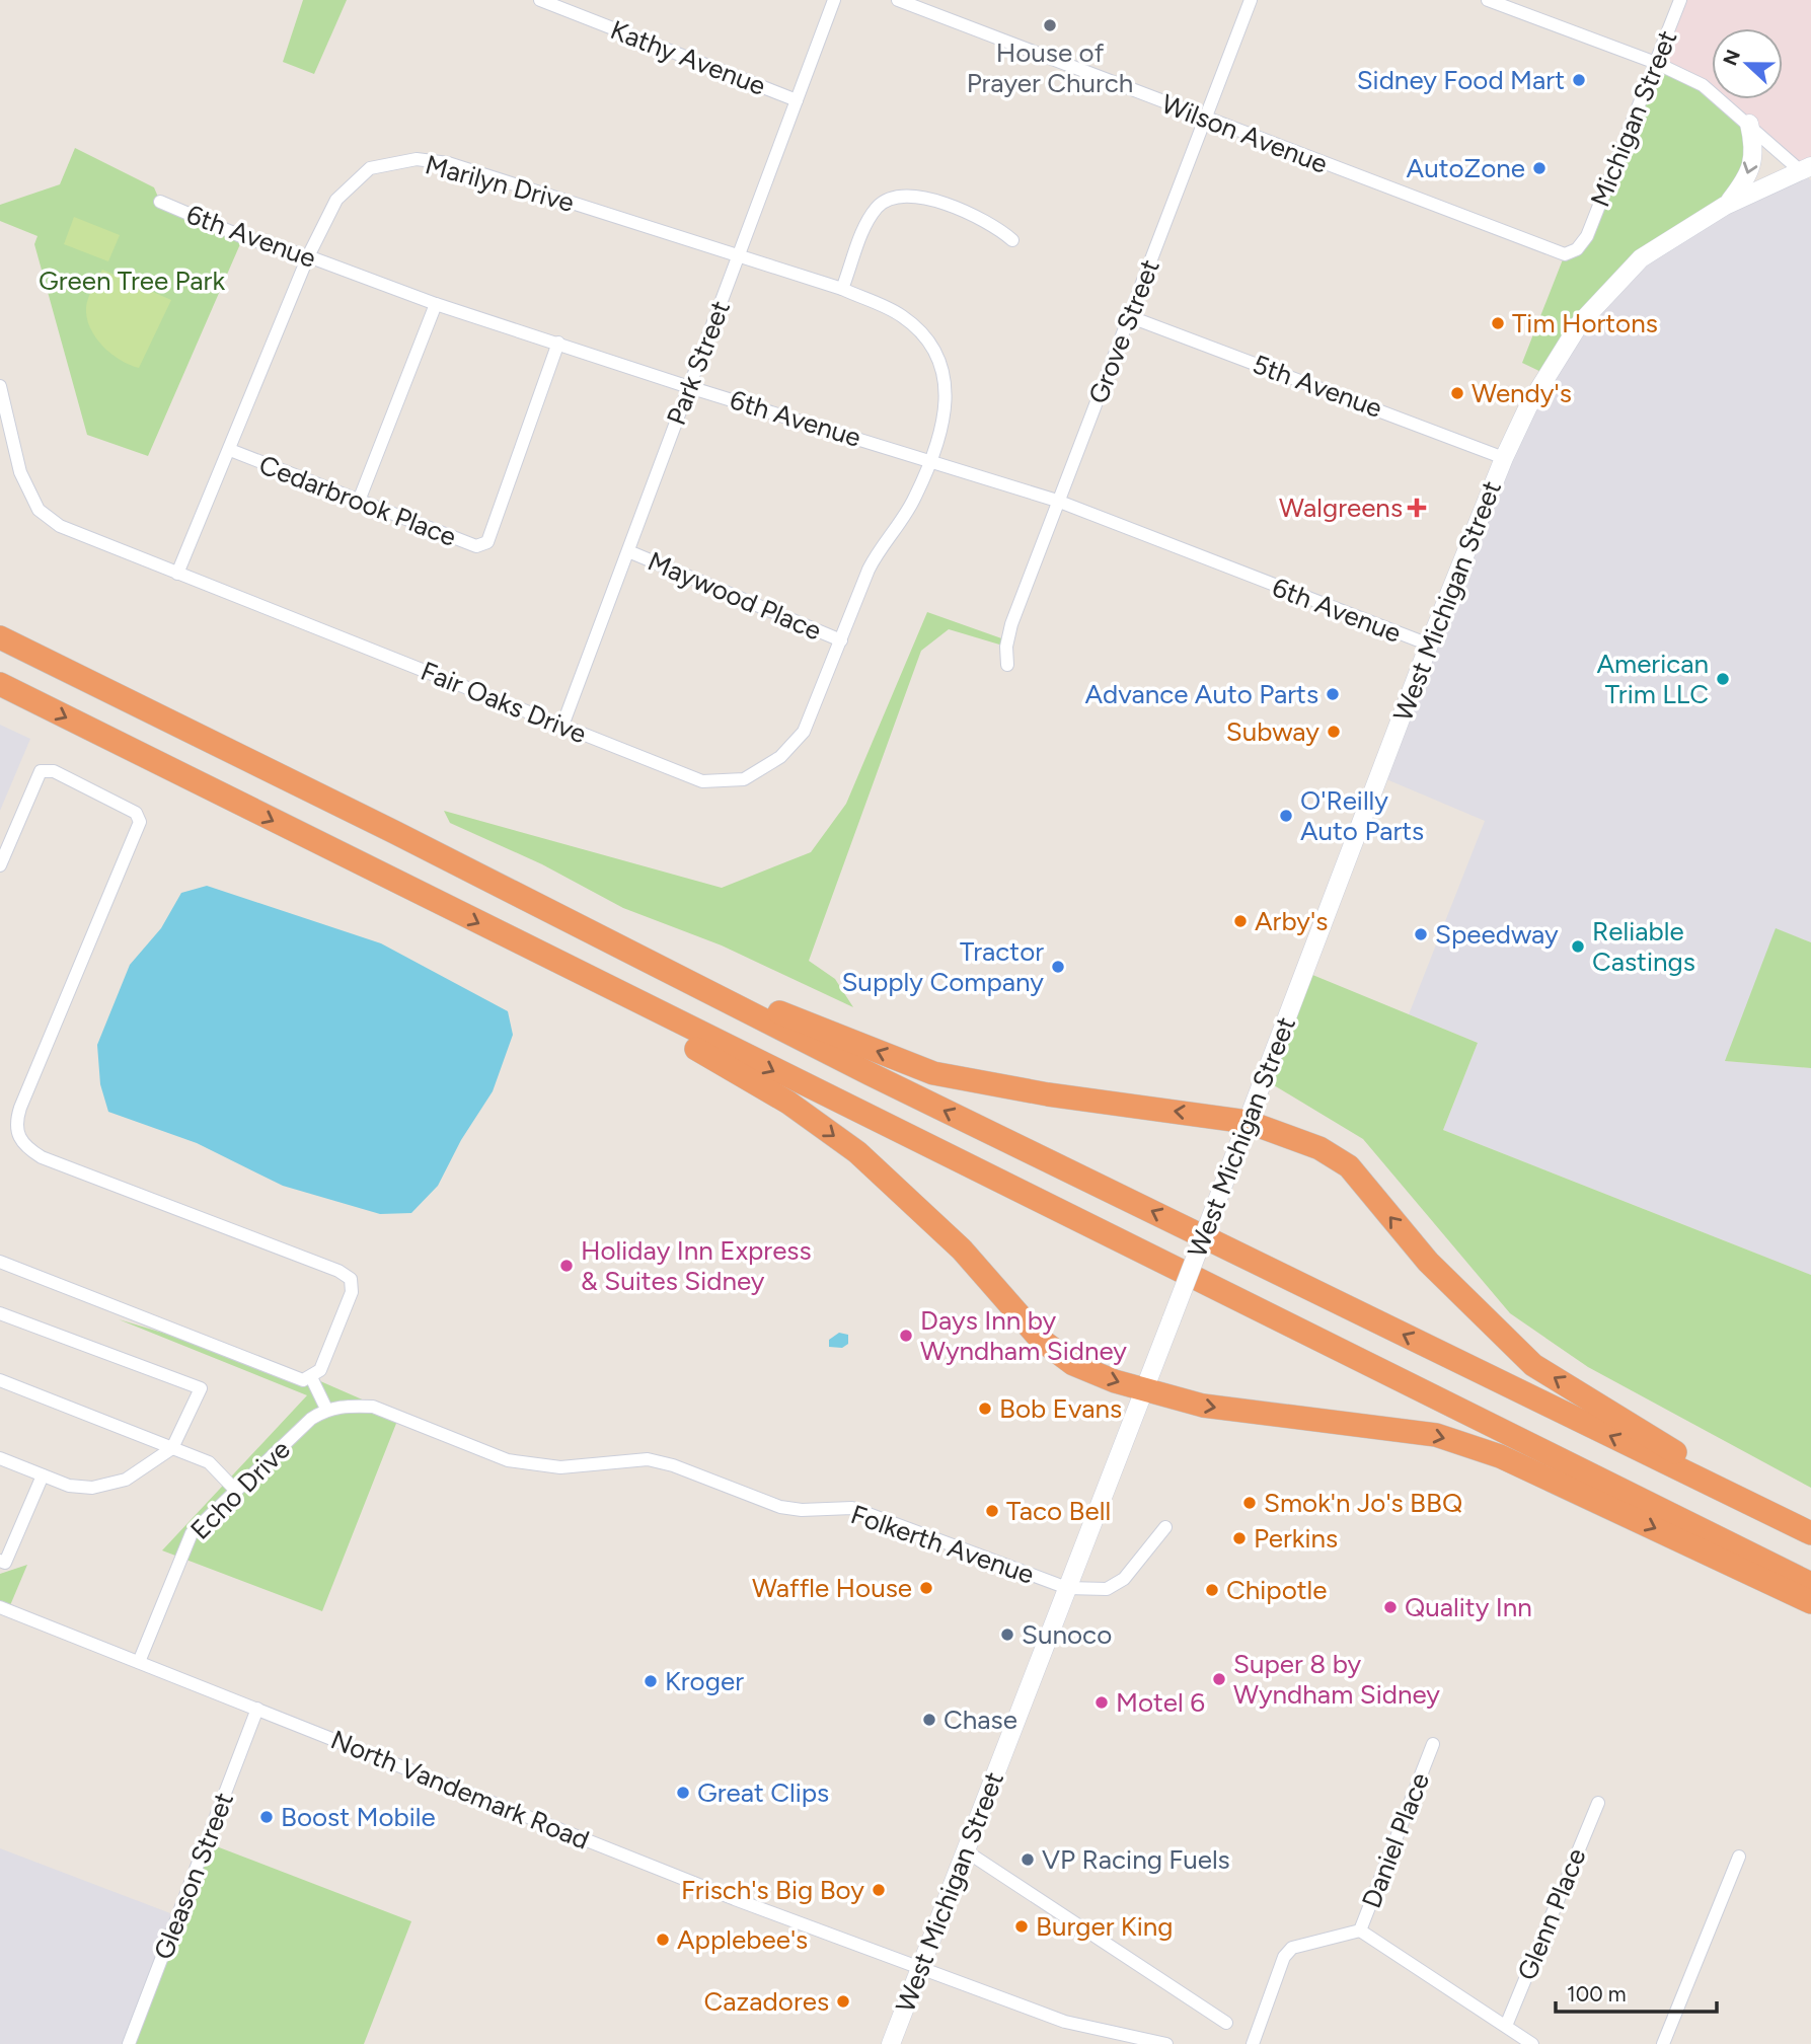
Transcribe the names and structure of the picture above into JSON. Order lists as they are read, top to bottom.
{
  "streets": {
    "main road": ["West Michigan Street"],
    "street": [
      "Kathy Avenue",
      "Michigan Street",
      "Wilson Avenue",
      "Marilyn Drive",
      "6th Avenue",
      "Grove Street",
      "Park Street",
      "5th Avenue",
      "Cedarbrook Place",
      "Maywood Place",
      "Fair Oaks Drive",
      "Echo Drive",
      "Folkerth Avenue",
      "North Vandemark Road",
      "Daniel Place",
      "Gleason Street",
      "Glenn Place"
    ]
  },
  "crossings": [
    ["Kathy Avenue", "Park Street"],
    ["Michigan Street", "Wilson Avenue"],
    ["Wilson Avenue", "Grove Street"],
    ["Marilyn Drive", "6th Avenue"],
    ["Marilyn Drive", "Park Street"],
    ["Marilyn Drive", "Cedarbrook Place"],
    ["Marilyn Drive", "Fair Oaks Drive"],
    ["6th Avenue", "Grove Street"],
    ["6th Avenue", "Park Street"],
    ["6th Avenue", "Cedarbrook Place"],
    ["6th Avenue", "West Michigan Street"],
    ["6th Avenue", "Fair Oaks Drive"],
    ["Grove Street", "5th Avenue"],
    ["Park Street", "Maywood Place"],
    ["Park Street", "Fair Oaks Drive"],
    ["5th Avenue", "West Michigan Street"],
    ["Maywood Place", "Fair Oaks Drive"],
    ["West Michigan Street", "Folkerth Avenue"],
    ["West Michigan Street", "North Vandemark Road"],
    ["Echo Drive", "Folkerth Avenue"],
    ["Echo Drive", "North Vandemark Road"],
    ["North Vandemark Road", "Gleason Street"]
  ],
  "parks": ["Green Tree Park"],
  "places": {
    "other": [
      "House of Prayer Church",
      "Sidney Food Mart",
      "AutoZone",
      "Tim Hortons",
      "Wendy's",
      "American Trim LLC",
      "Advance Auto Parts",
      "Subway",
      "O'Reilly Auto Parts",
      "Arby's",
      "Speedway",
      "Reliable Castings",
      "Tractor Supply Company",
      "Holiday Inn Express & Suites Sidney",
      "Days Inn by Wyndham Sidney",
      "Bob Evans",
      "Smok'n Jo's BBQ",
      "Taco Bell",
      "Perkins",
      "Waffle House",
      "Chipotle",
      "Quality Inn",
      "Sunoco",
      "Super 8 by Wyndham Sidney",
      "Kroger",
      "Motel 6",
      "Chase",
      "Great Clips",
      "Boost Mobile",
      "VP Racing Fuels",
      "Frisch's Big Boy",
      "Burger King",
      "Applebee's",
      "Cazadores"
    ],
    "health": ["Walgreens"]
  },
  "scale_bar": "100 m",
  "north": "left"
}
